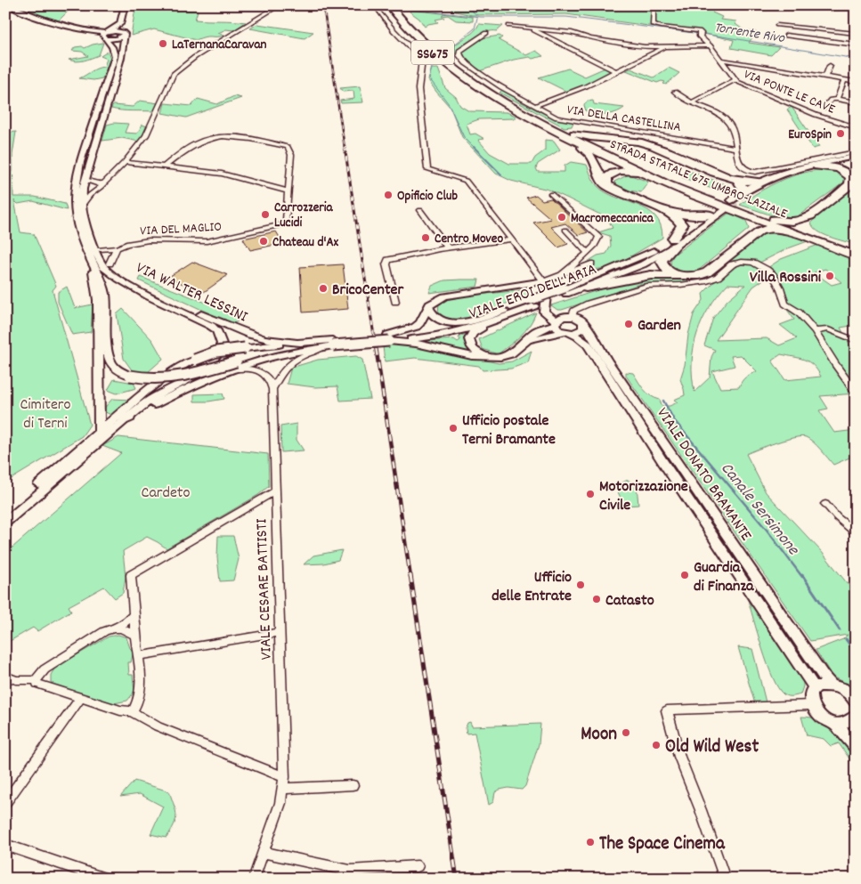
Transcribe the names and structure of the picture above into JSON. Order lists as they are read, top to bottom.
{
  "streets": {
    "highway": ["SS675", "STRADA STATALE 675 UMBRO-LAZIALE"],
    "main road": ["VIALE EROI DELL'ARIA", "VIA WALTER LESSINI", "VIALE DONATO BRAMANTE"],
    "street": [
      "VIA PONTE LE CAVE",
      "VIA DELLA CASTELLINA",
      "VIA DEL MAGLIO",
      "VIALE CESARE BATTISTI"
    ]
  },
  "crossings": [
    ["VIA PONTE LE CAVE", "VIA DELLA CASTELLINA"],
    ["VIA DEL MAGLIO", "VIA WALTER LESSINI"],
    ["VIALE EROI DELL'ARIA", "VIA WALTER LESSINI"],
    ["VIALE EROI DELL'ARIA", "VIALE CESARE BATTISTI"],
    ["VIA WALTER LESSINI", "VIALE CESARE BATTISTI"]
  ],
  "water": ["Torrente Rivo", "Canale Sersimone"],
  "parks": ["Cimitero di Terni", "Cardeto"],
  "places": [
    "LaTernanaCaravan",
    "EuroSpin",
    "Opificio Club",
    "Carrozzeria Lucidi",
    "Macromeccanica",
    "Centro Moveo",
    "Chateau d'Ax",
    "Villa Rossini",
    "BricoCenter",
    "Garden",
    "Ufficio postale Terni Bramante",
    "Motorizzazione Civile",
    "Guardia di Finanza",
    "Ufficio delle Entrate",
    "Catasto",
    "Moon",
    "Old Wild West",
    "The Space Cinema"
  ]
}
